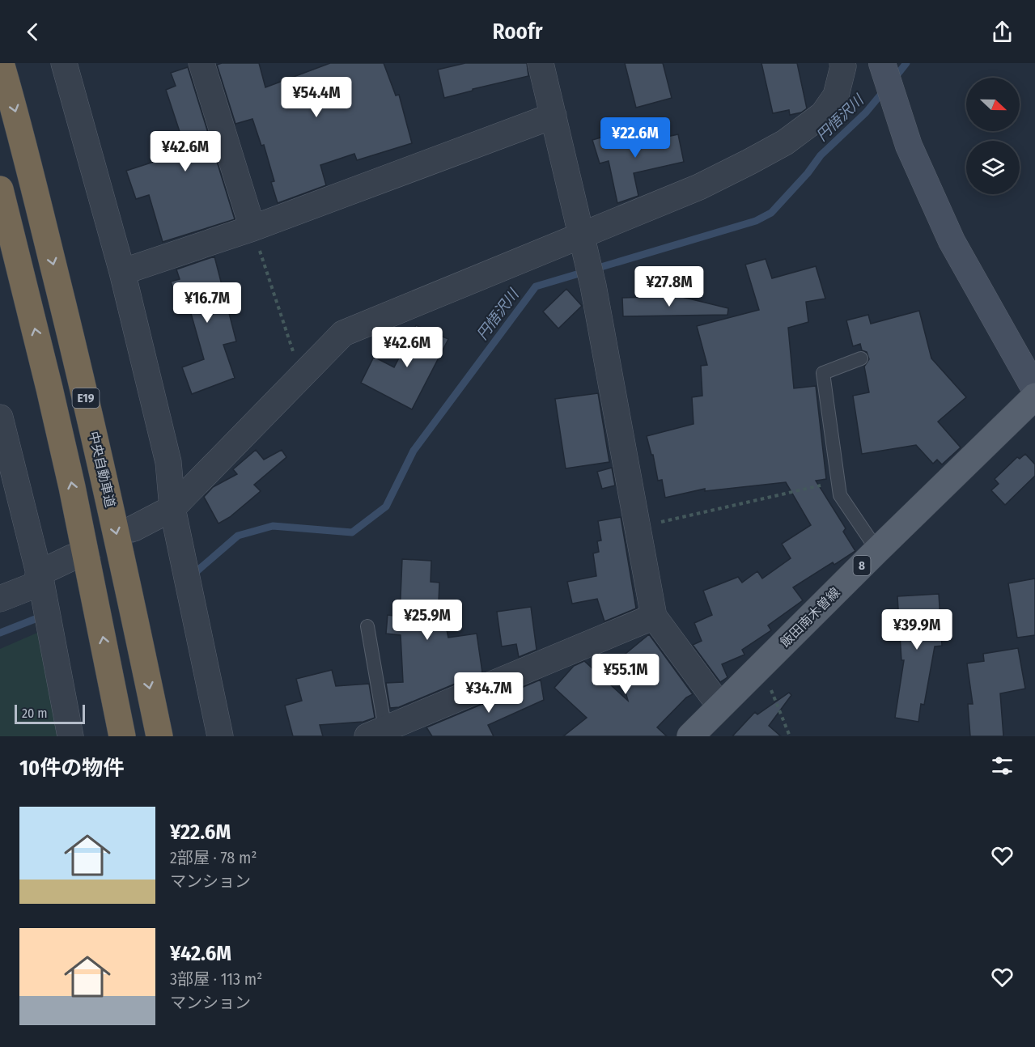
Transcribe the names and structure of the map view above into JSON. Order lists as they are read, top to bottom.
{
  "streets": {
    "highway": ["E19", "中央自動車道"],
    "main road": ["8", "飯田南木曽線"]
  },
  "water": ["円悟沢川"],
  "scale_bar": "20 m",
  "north": "right",
  "page": {
    "header": "Roofr",
    "price": [
      "¥54.4M",
      "¥22.6M",
      "¥42.6M",
      "¥27.8M",
      "¥16.7M",
      "¥42.6M",
      "¥25.9M",
      "¥39.9M",
      "¥55.1M",
      "¥34.7M"
    ],
    "scale": "20 m",
    "heading": "10件の物件",
    "list": [
      {
        "name": "¥22.6M",
        "note": "2部屋 · 78 m² · マンション"
      },
      {
        "name": "¥42.6M",
        "note": "3部屋 · 113 m² · マンション"
      }
    ]
  }
}
